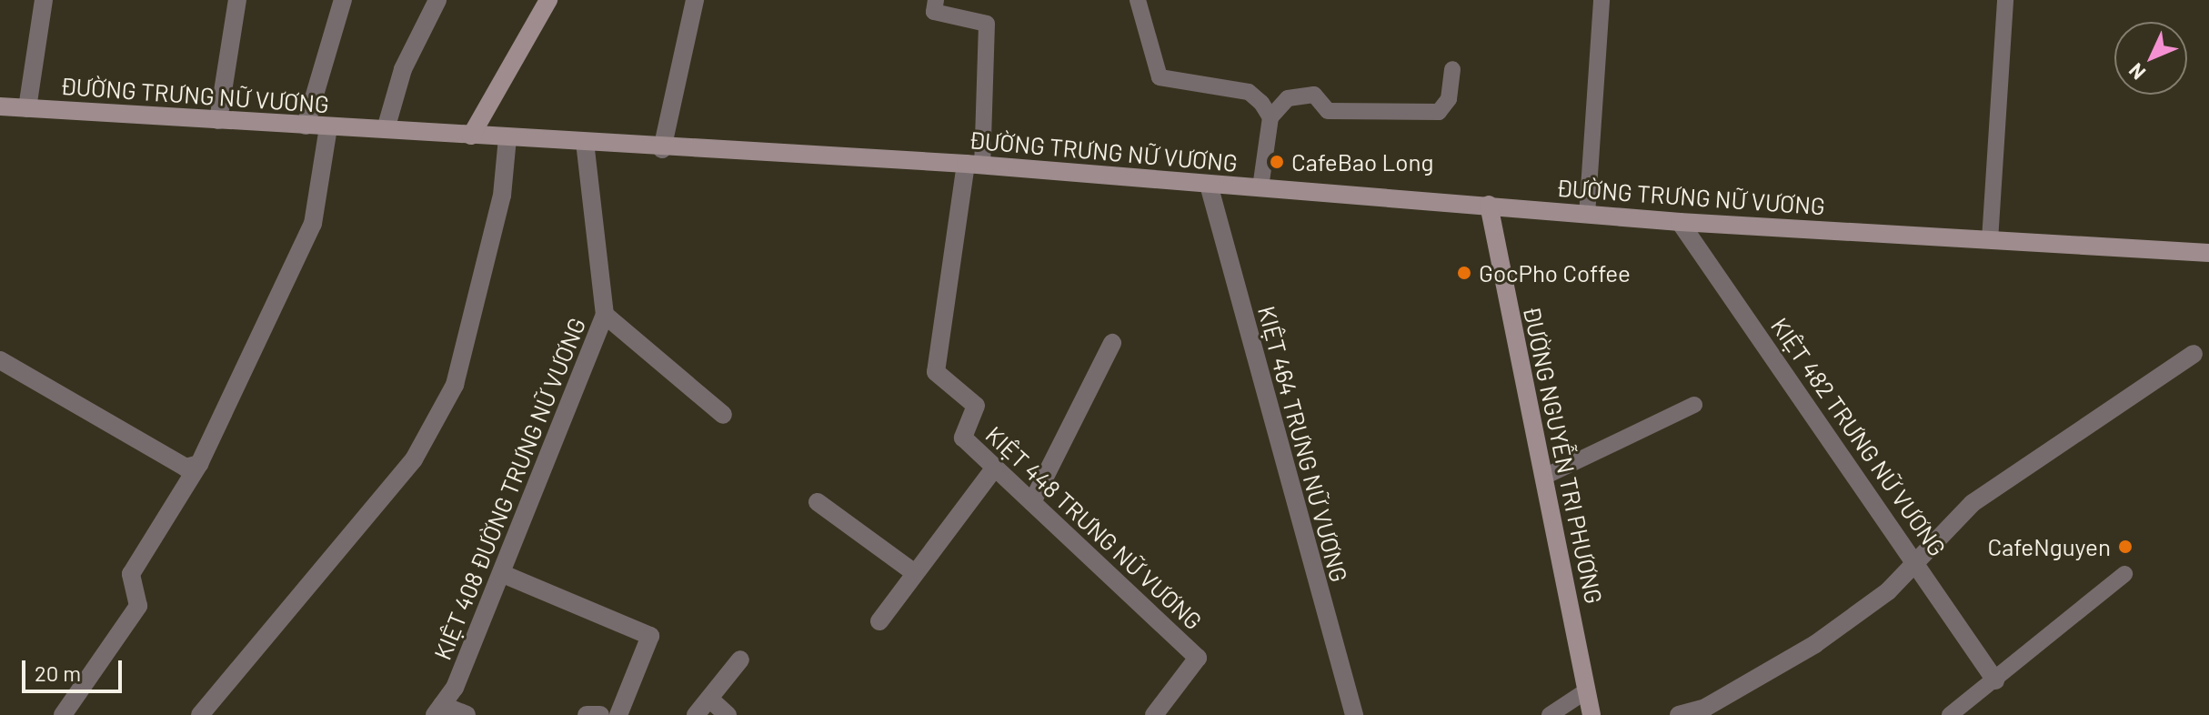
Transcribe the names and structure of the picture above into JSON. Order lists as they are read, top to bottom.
{
  "streets": {
    "main road": ["ĐƯỜNG TRƯNG NỮ VƯƠNG", "ĐƯỜNG NGUYỄN TRI PHƯƠNG"],
    "street": [
      "KIỆT 482 TRƯNG NỮ VƯƠNG",
      "KIỆT 464 TRƯNG NỮ VƯƠNG",
      "KIỆT 408 ĐƯỜNG TRƯNG NỮ VƯƠNG",
      "KIỆT 448 TRƯNG NỮ VƯƠNG"
    ]
  },
  "crossings": [
    ["ĐƯỜNG TRƯNG NỮ VƯƠNG", "KIỆT 482 TRƯNG NỮ VƯƠNG"],
    ["ĐƯỜNG TRƯNG NỮ VƯƠNG", "KIỆT 464 TRƯNG NỮ VƯƠNG"],
    ["ĐƯỜNG TRƯNG NỮ VƯƠNG", "ĐƯỜNG NGUYỄN TRI PHƯƠNG"],
    ["ĐƯỜNG TRƯNG NỮ VƯƠNG", "KIỆT 408 ĐƯỜNG TRƯNG NỮ VƯƠNG"],
    ["ĐƯỜNG TRƯNG NỮ VƯƠNG", "KIỆT 448 TRƯNG NỮ VƯƠNG"]
  ],
  "places": ["CafeBao Long", "GocPho Coffee", "CafeNguyen"],
  "scale_bar": "20 m",
  "north": "bottom left"
}
